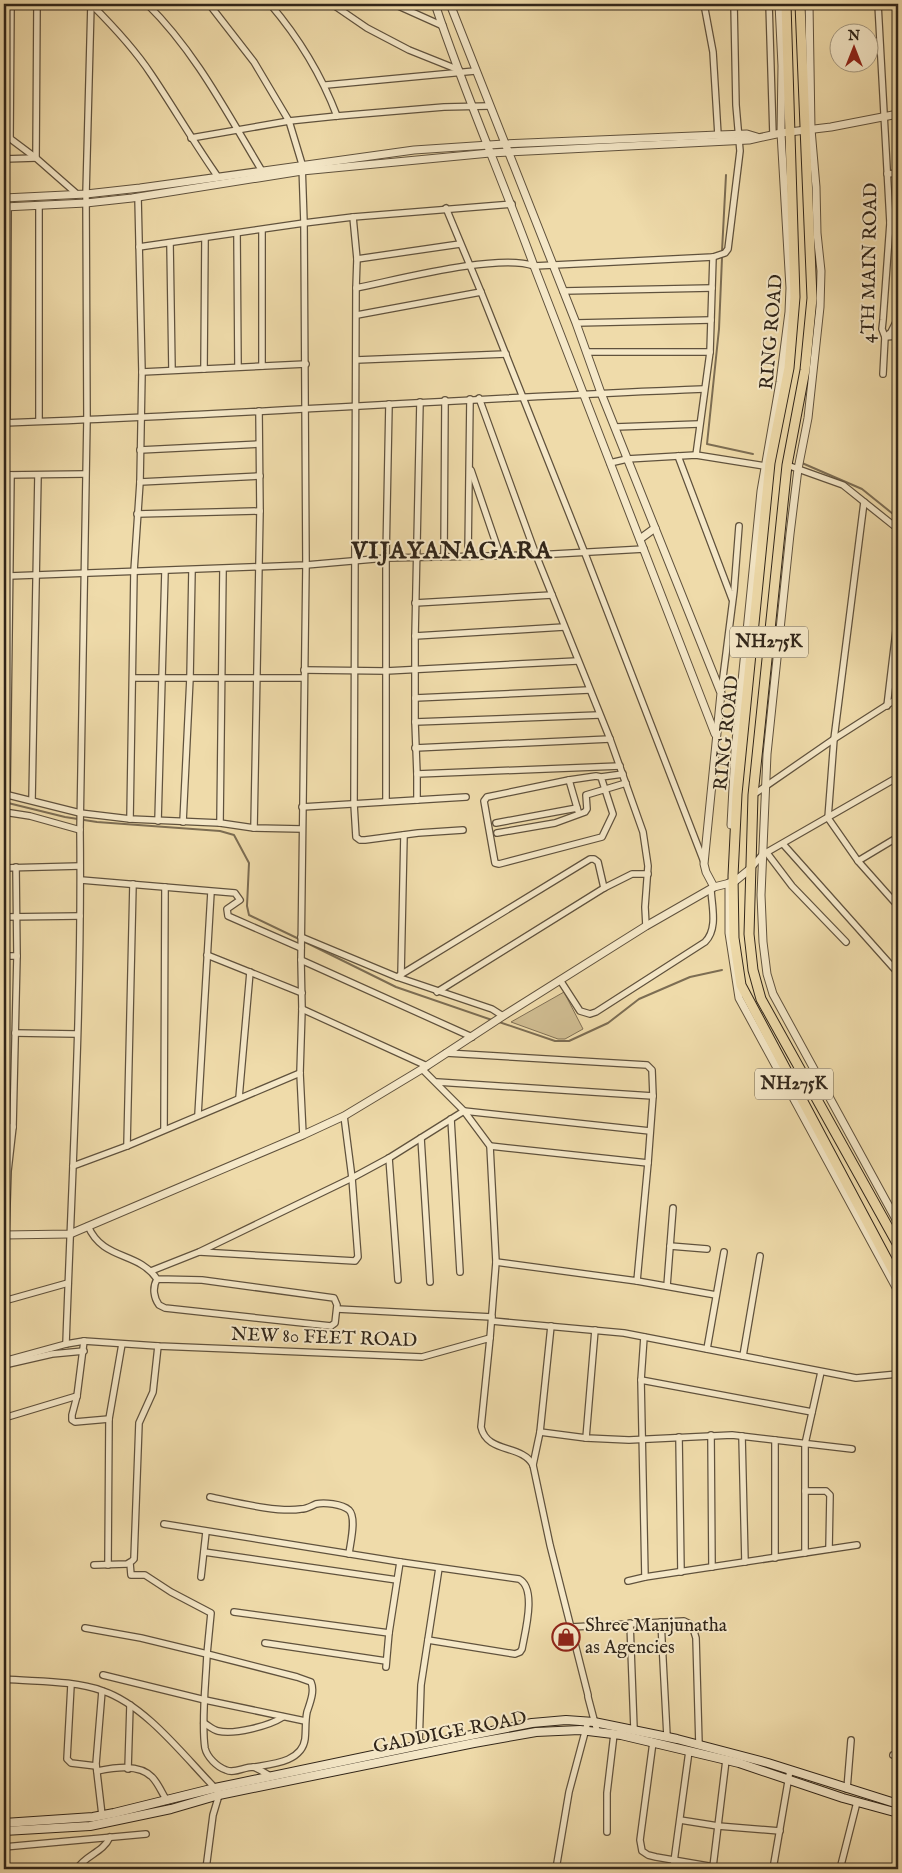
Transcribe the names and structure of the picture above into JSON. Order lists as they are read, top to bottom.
{
  "streets": {
    "highway": ["RING ROAD", "NH275K"],
    "main road": ["GADDIGE ROAD"],
    "street": ["4TH MAIN ROAD", "NEW 80 FEET ROAD"]
  },
  "districts": ["VIJAYANAGARA"],
  "places": {
    "shop": ["Shree Manjunatha as Agencies"]
  },
  "north": "top"
}
